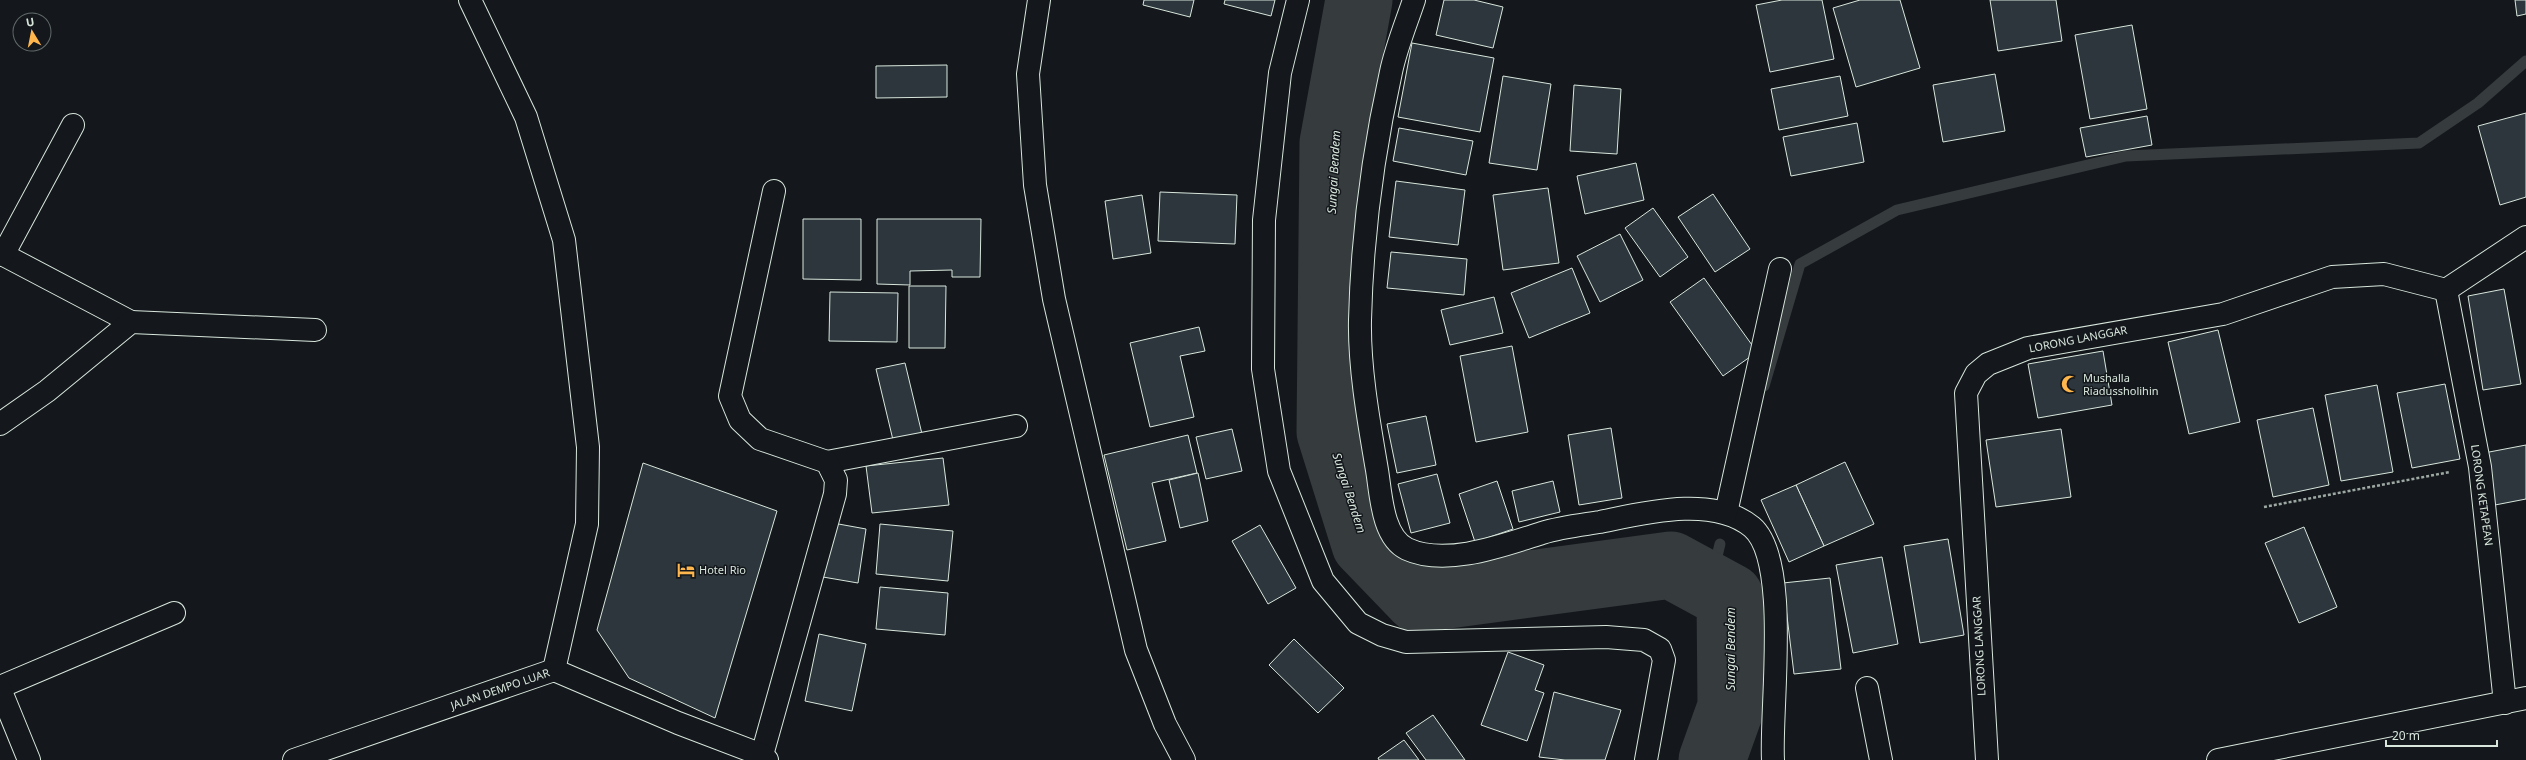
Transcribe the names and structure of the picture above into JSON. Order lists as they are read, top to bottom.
{
  "streets": {
    "street": ["LORONG LANGGAR", "LORONG KETAPEAN", "JALAN DEMPO LUAR"]
  },
  "crossings": [
    ["LORONG LANGGAR", "LORONG KETAPEAN"]
  ],
  "water": ["Sungai Bendem"],
  "places": {
    "mosque": ["Mushalla Riadussholihin"],
    "hotel": ["Hotel Rio"]
  },
  "scale_bar": "20 m",
  "north": "top"
}
